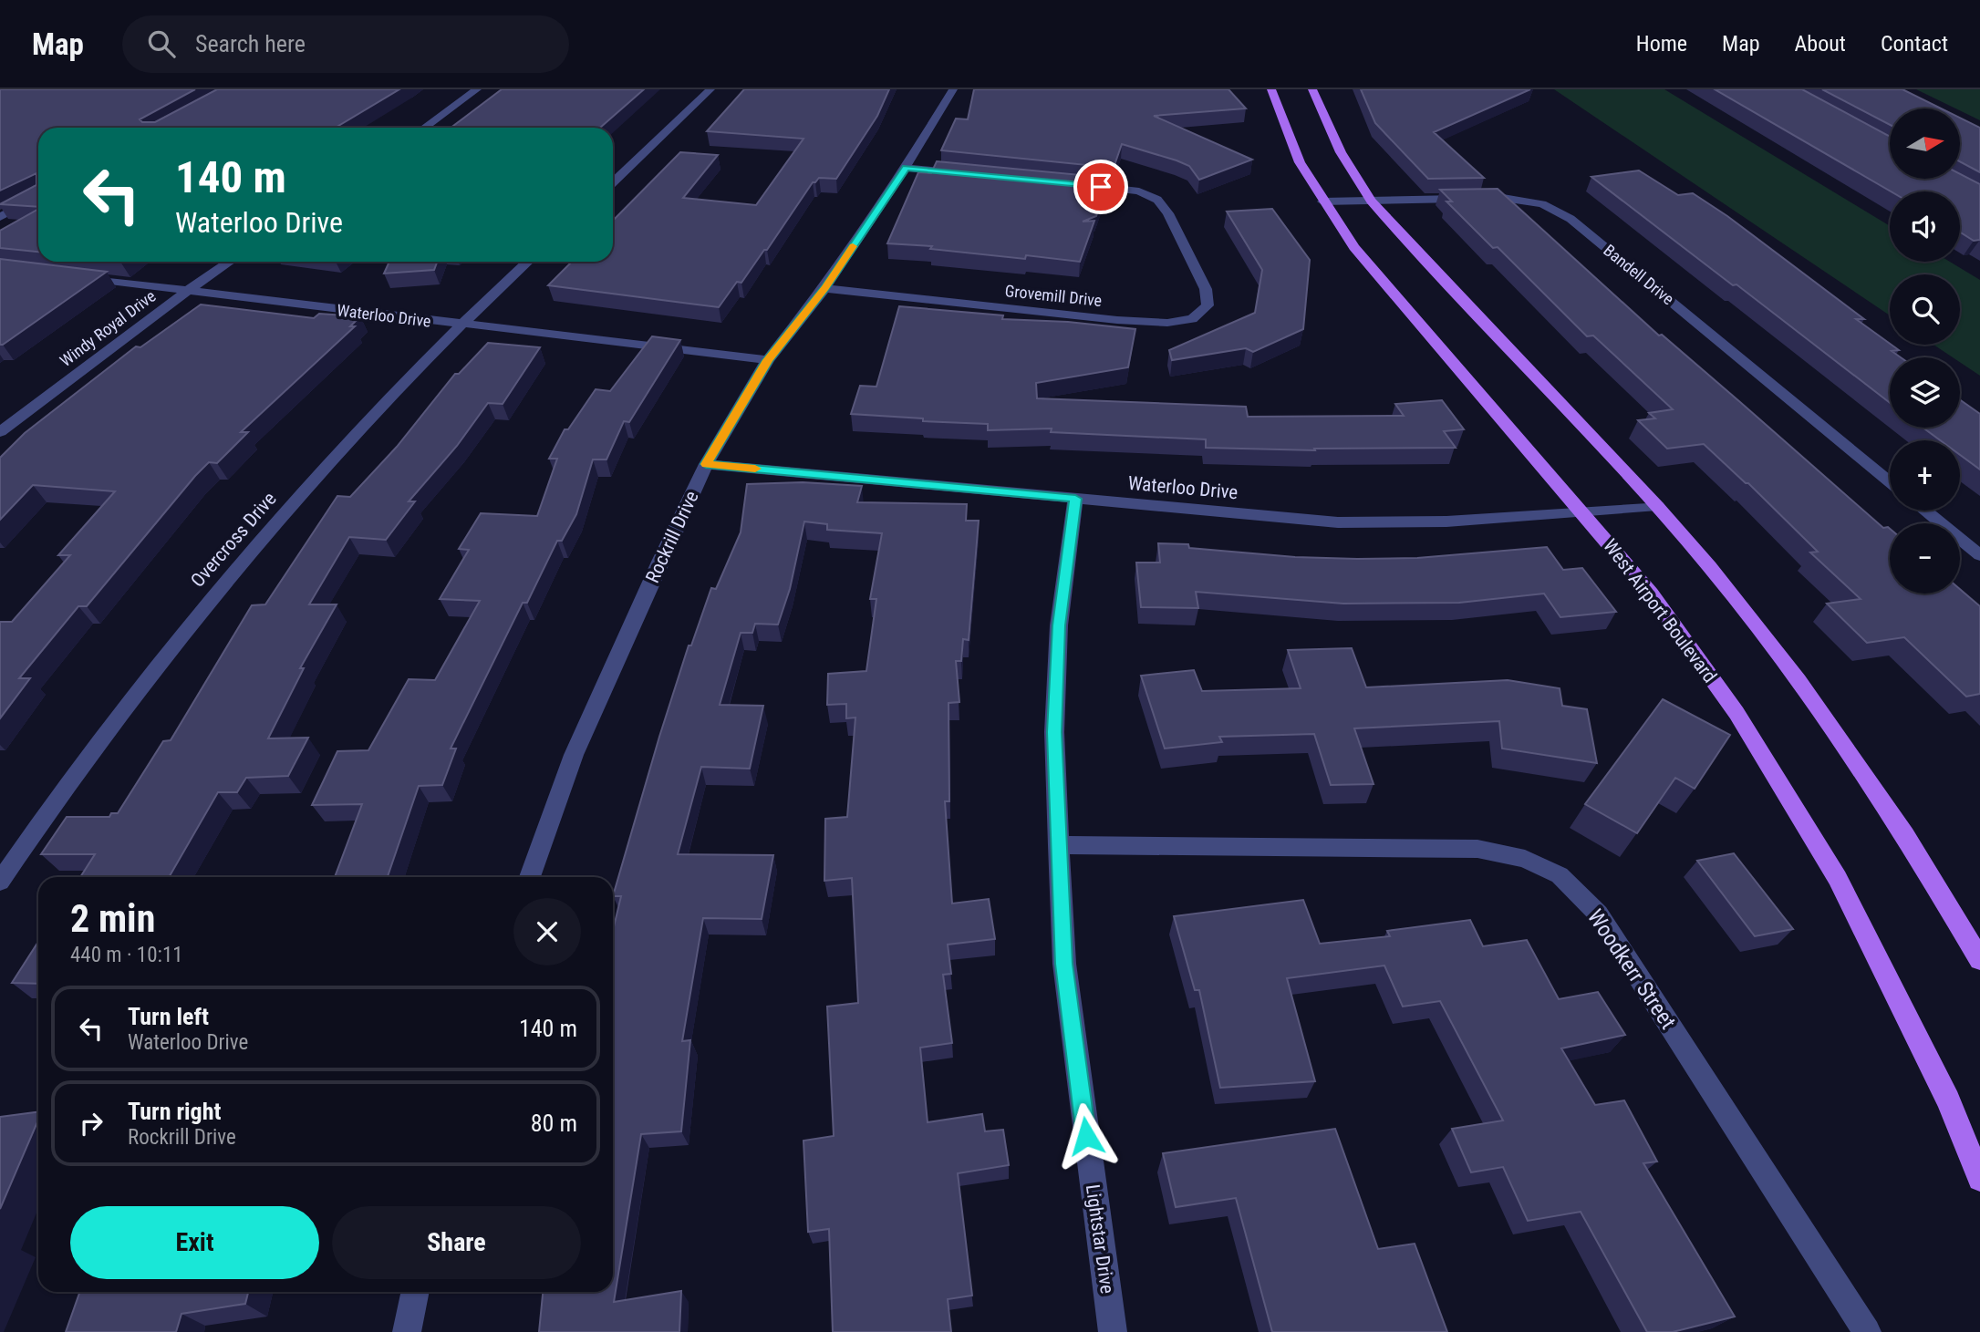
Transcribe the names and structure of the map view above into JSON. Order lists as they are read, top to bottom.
{
  "streets": {
    "main road": ["West Airport Boulevard"],
    "street": [
      "Bandell Drive",
      "Grovemill Drive",
      "Waterloo Drive",
      "Windy Royal Drive",
      "Rockrill Drive",
      "Overcross Drive",
      "Woodkerr Street",
      "Lightstar Drive"
    ]
  },
  "crossings": [
    ["Bandell Drive", "West Airport Boulevard"],
    ["Grovemill Drive", "Rockrill Drive"],
    ["Waterloo Drive", "Windy Royal Drive"],
    ["Waterloo Drive", "Rockrill Drive"],
    ["Waterloo Drive", "Overcross Drive"],
    ["Waterloo Drive", "West Airport Boulevard"],
    ["Waterloo Drive", "Lightstar Drive"],
    ["Woodkerr Street", "Lightstar Drive"]
  ],
  "north": "right",
  "page": {
    "header": "Map",
    "search": "Search here",
    "nav": [
      "Home",
      "Map",
      "About",
      "Contact"
    ],
    "map_buttons": ["+", "−"],
    "turn": ["140 m", "Waterloo Drive"],
    "heading": ["2 min", "440 m · 10:11"],
    "list": [
      {
        "name": "Turn left",
        "note": "Waterloo Drive",
        "value": "140 m"
      },
      {
        "name": "Turn right",
        "note": "Rockrill Drive",
        "value": "80 m"
      }
    ],
    "buttons": ["Exit", "Share"]
  }
}
